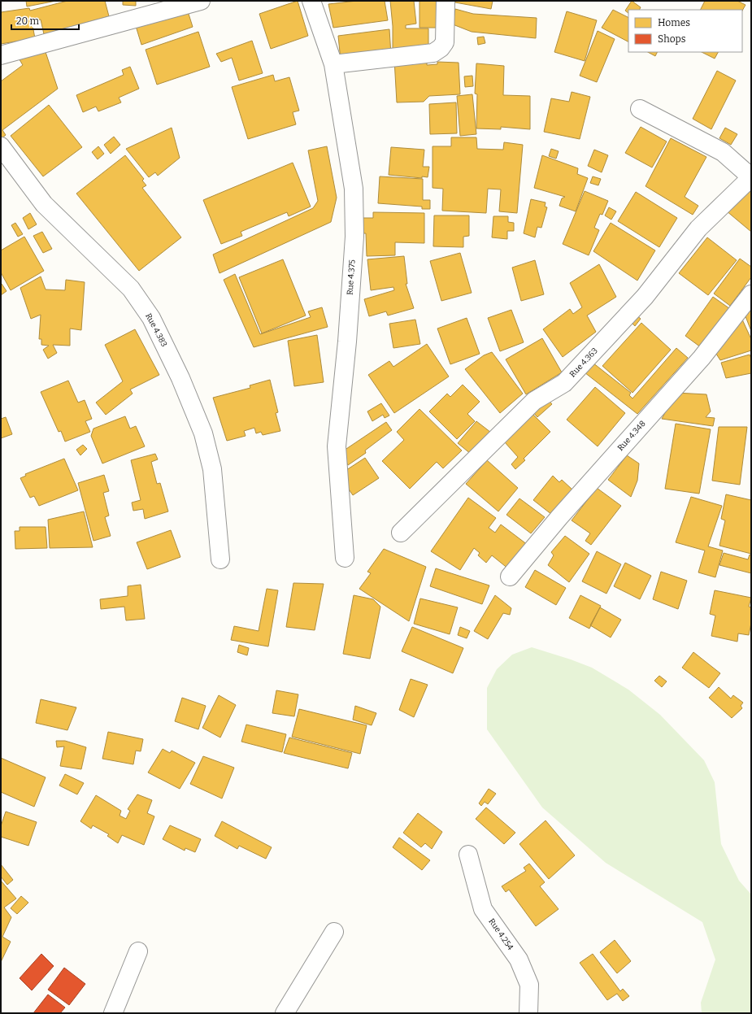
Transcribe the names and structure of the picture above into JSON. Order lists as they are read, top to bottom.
{
  "streets": {
    "street": [
      "Rue 4.375",
      "Rue 4.383",
      "Rue 4.363",
      "Rue 4.348",
      "Rue 4.254"
    ]
  },
  "legend": ["Homes", "Shops"],
  "scale_bar": "20 m"
}
